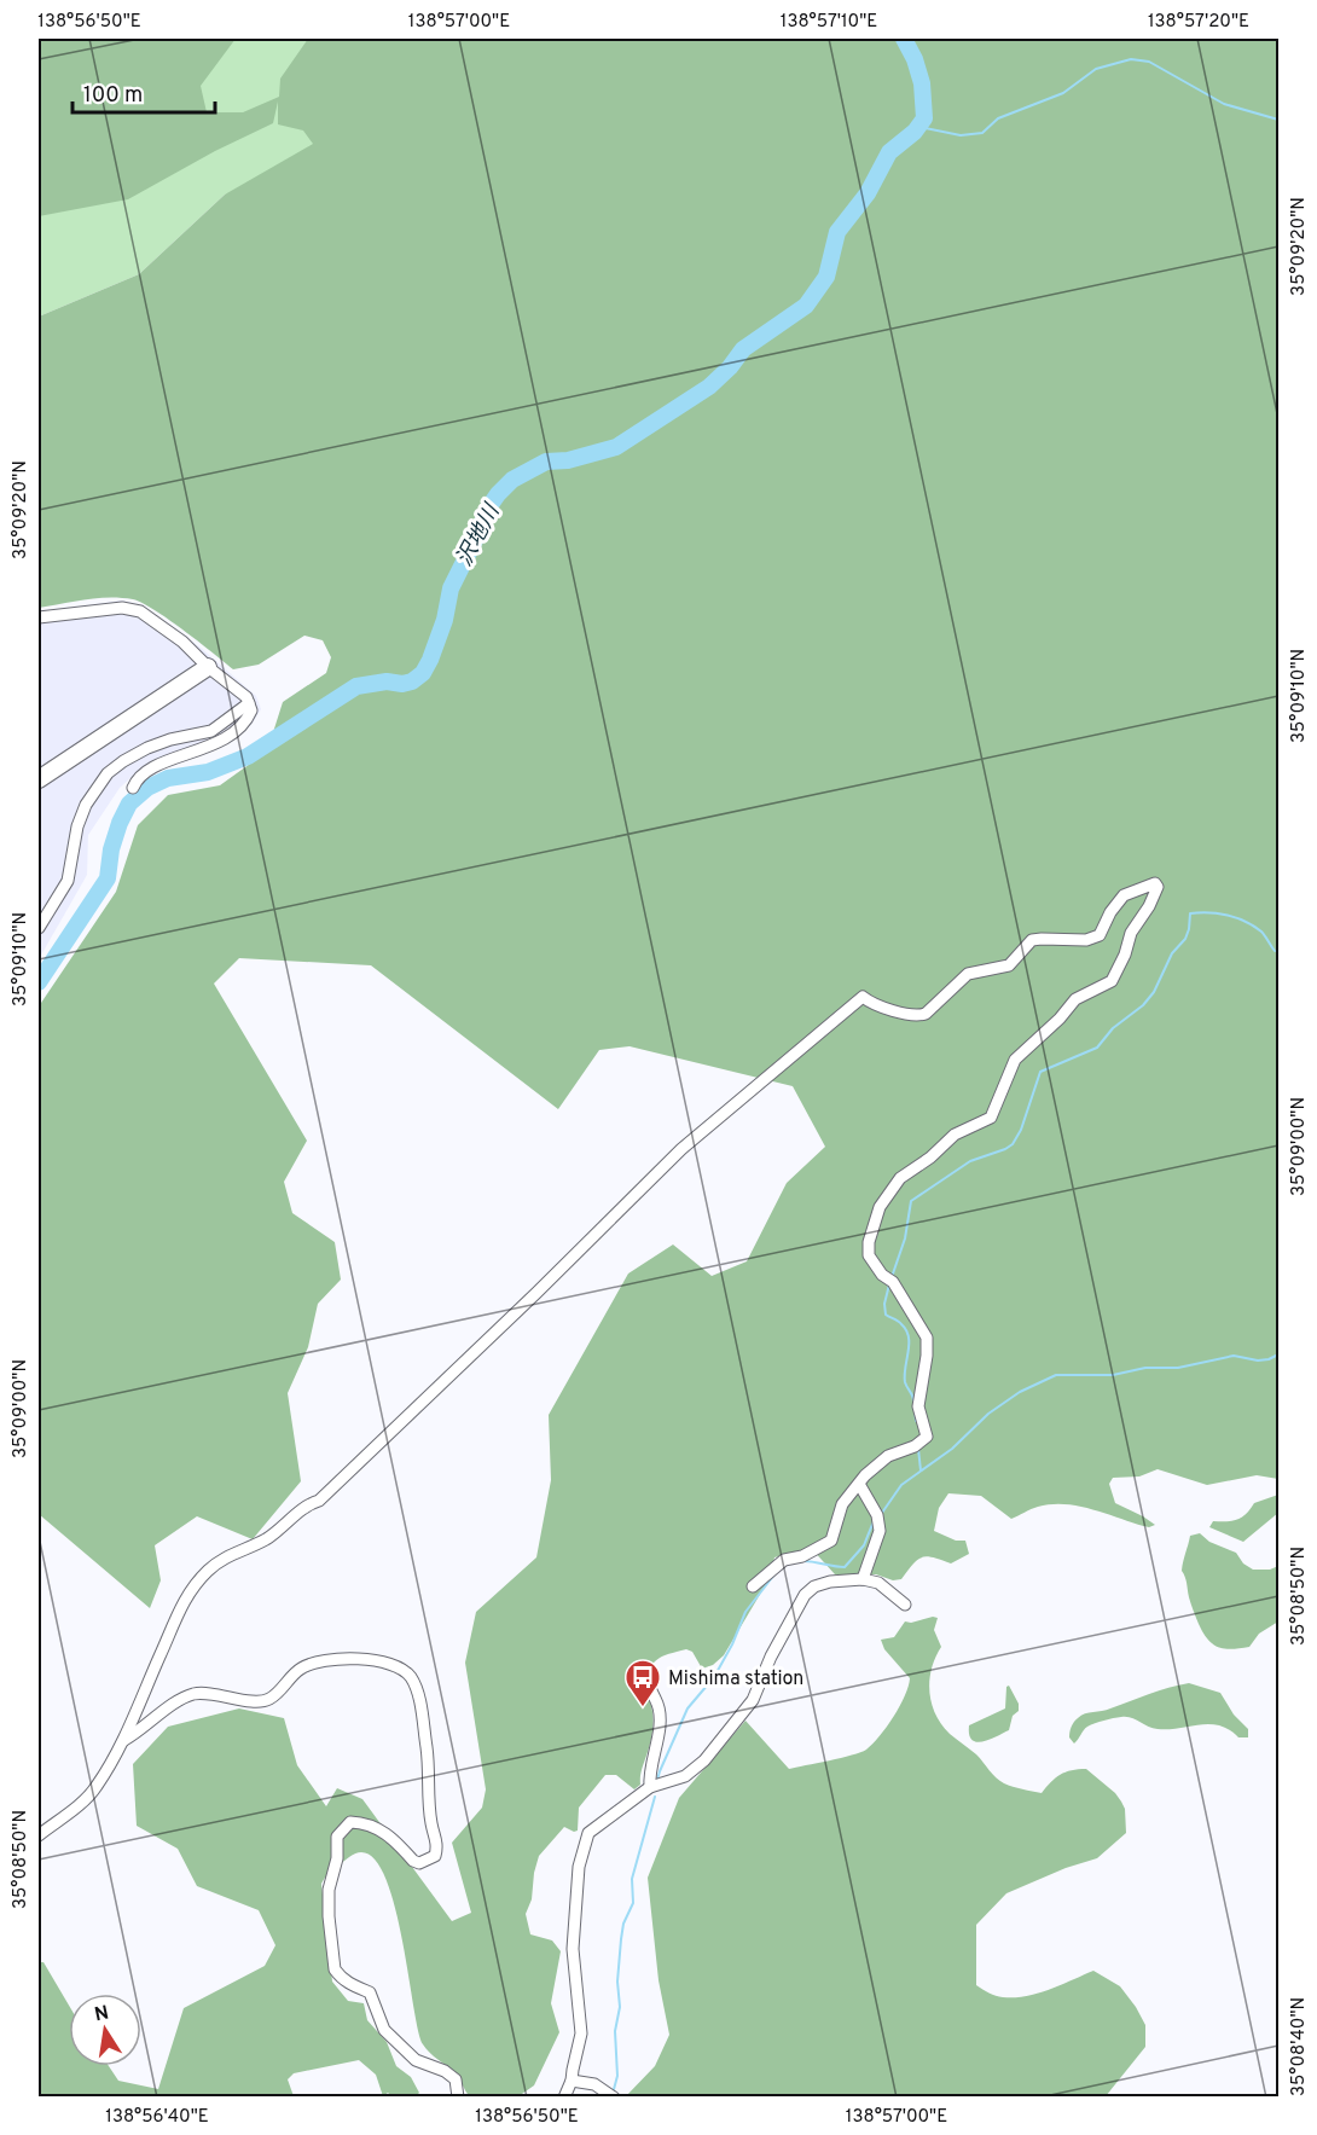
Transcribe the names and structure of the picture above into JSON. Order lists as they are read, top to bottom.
{
  "water": ["沢地川"],
  "places": {
    "bus stop": ["Mishima station"]
  },
  "scale_bar": "100 m",
  "north": "top",
  "coordinates": [
    "138°56'50\"E",
    "138°57'00\"E",
    "138°57'10\"E",
    "138°57'20\"E",
    "35°09'20\"N",
    "35°09'10\"N",
    "35°09'00\"N",
    "35°08'50\"N",
    "35°08'40\"N",
    "138°56'40\"E"
  ]
}
